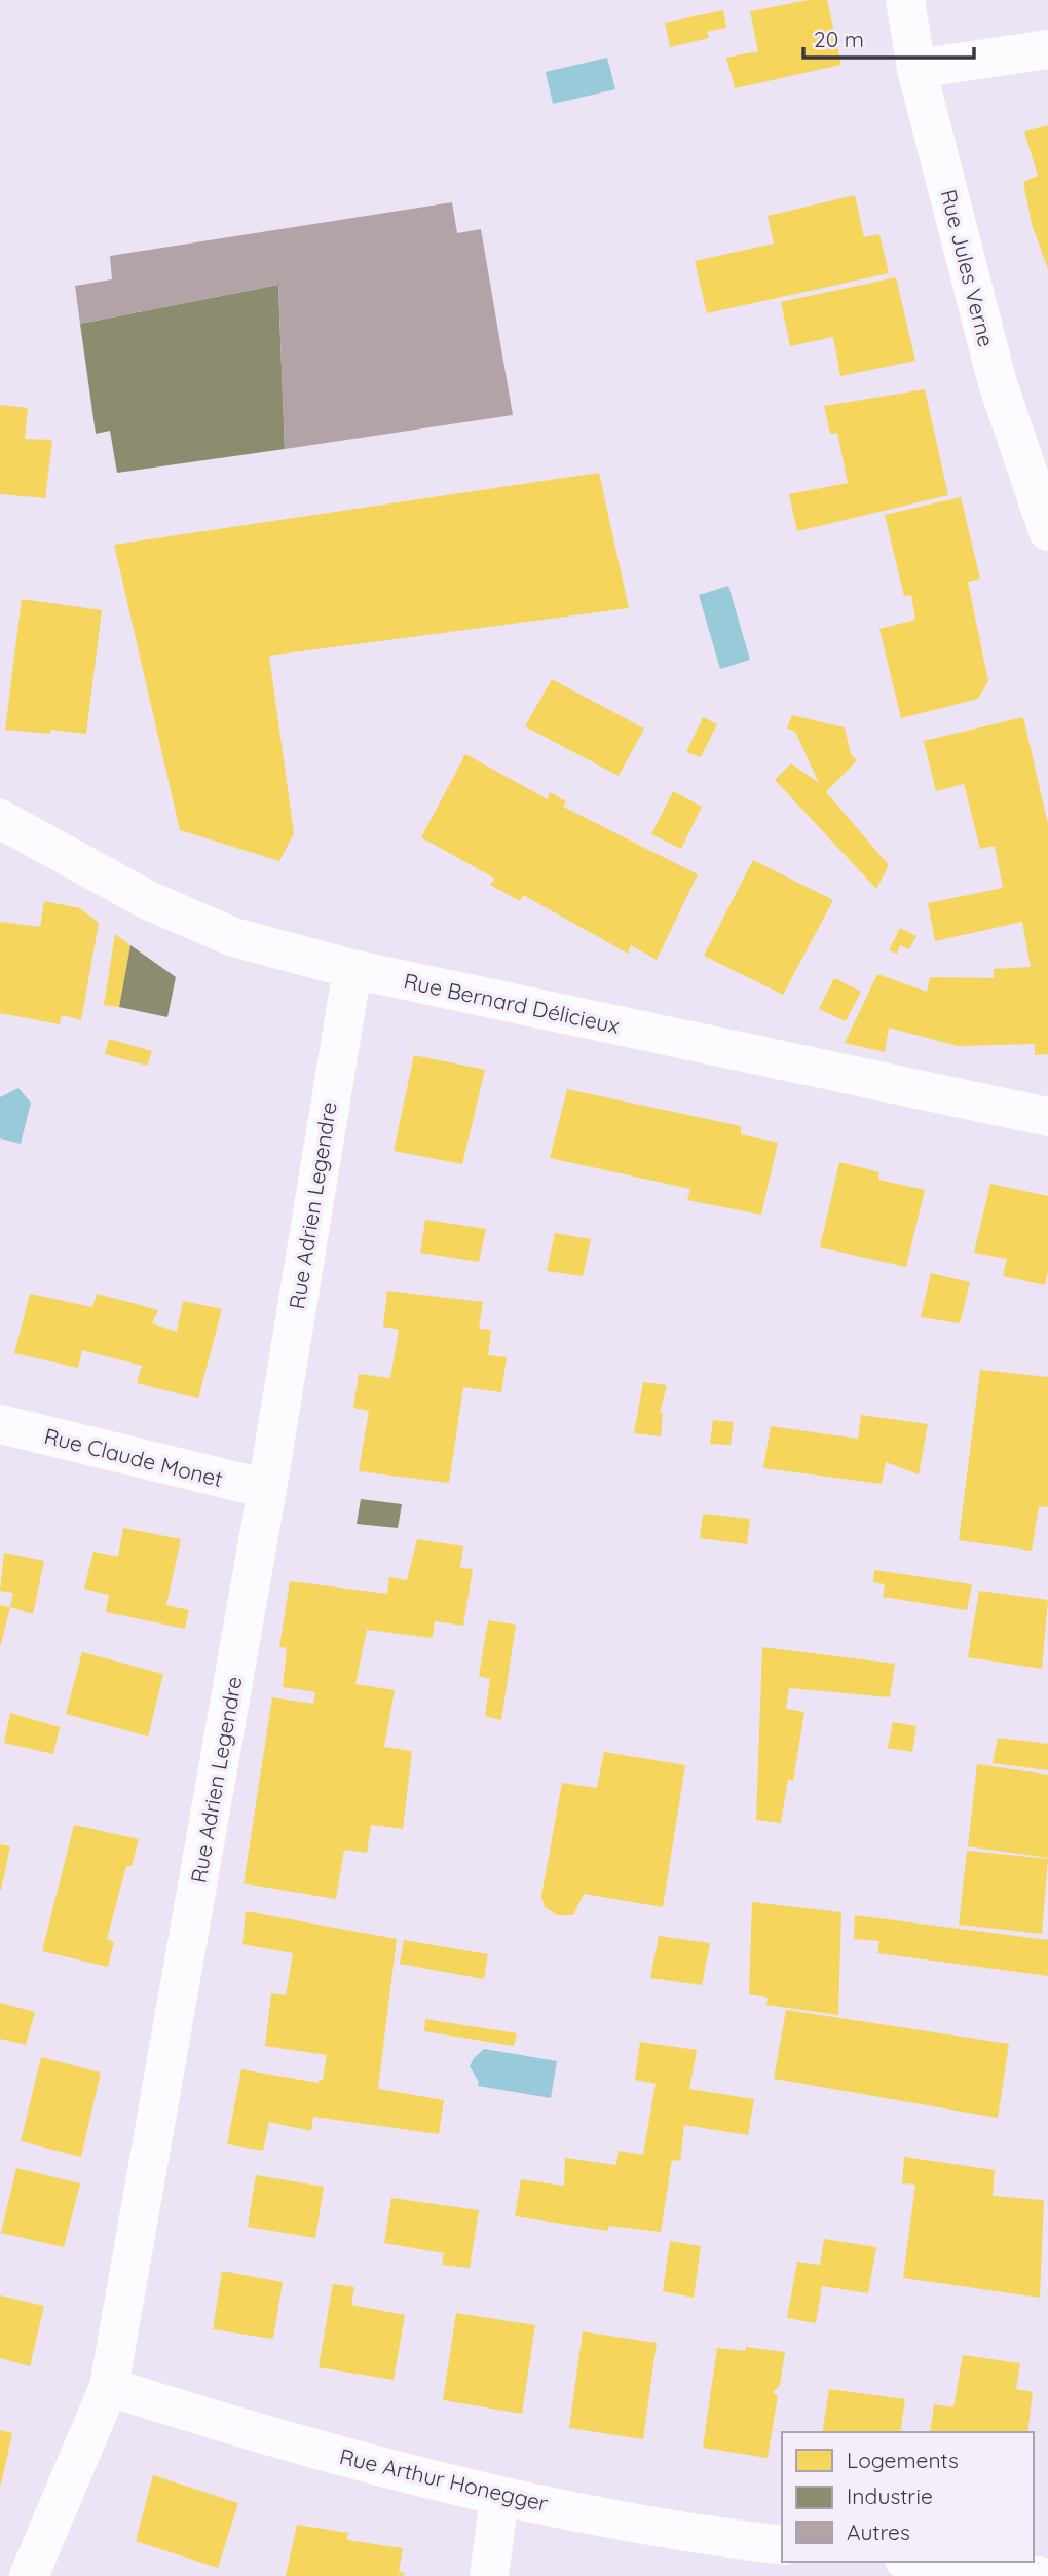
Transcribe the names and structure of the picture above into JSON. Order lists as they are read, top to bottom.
{
  "streets": {
    "street": [
      "Rue Jules Verne",
      "Rue Bernard Délicieux",
      "Rue Adrien Legendre",
      "Rue Claude Monet",
      "Rue Arthur Honegger"
    ]
  },
  "crossings": [
    ["Rue Bernard Délicieux", "Rue Adrien Legendre"],
    ["Rue Adrien Legendre", "Rue Claude Monet"],
    ["Rue Adrien Legendre", "Rue Arthur Honegger"]
  ],
  "legend": ["Logements", "Industrie", "Autres"],
  "scale_bar": "20 m"
}
